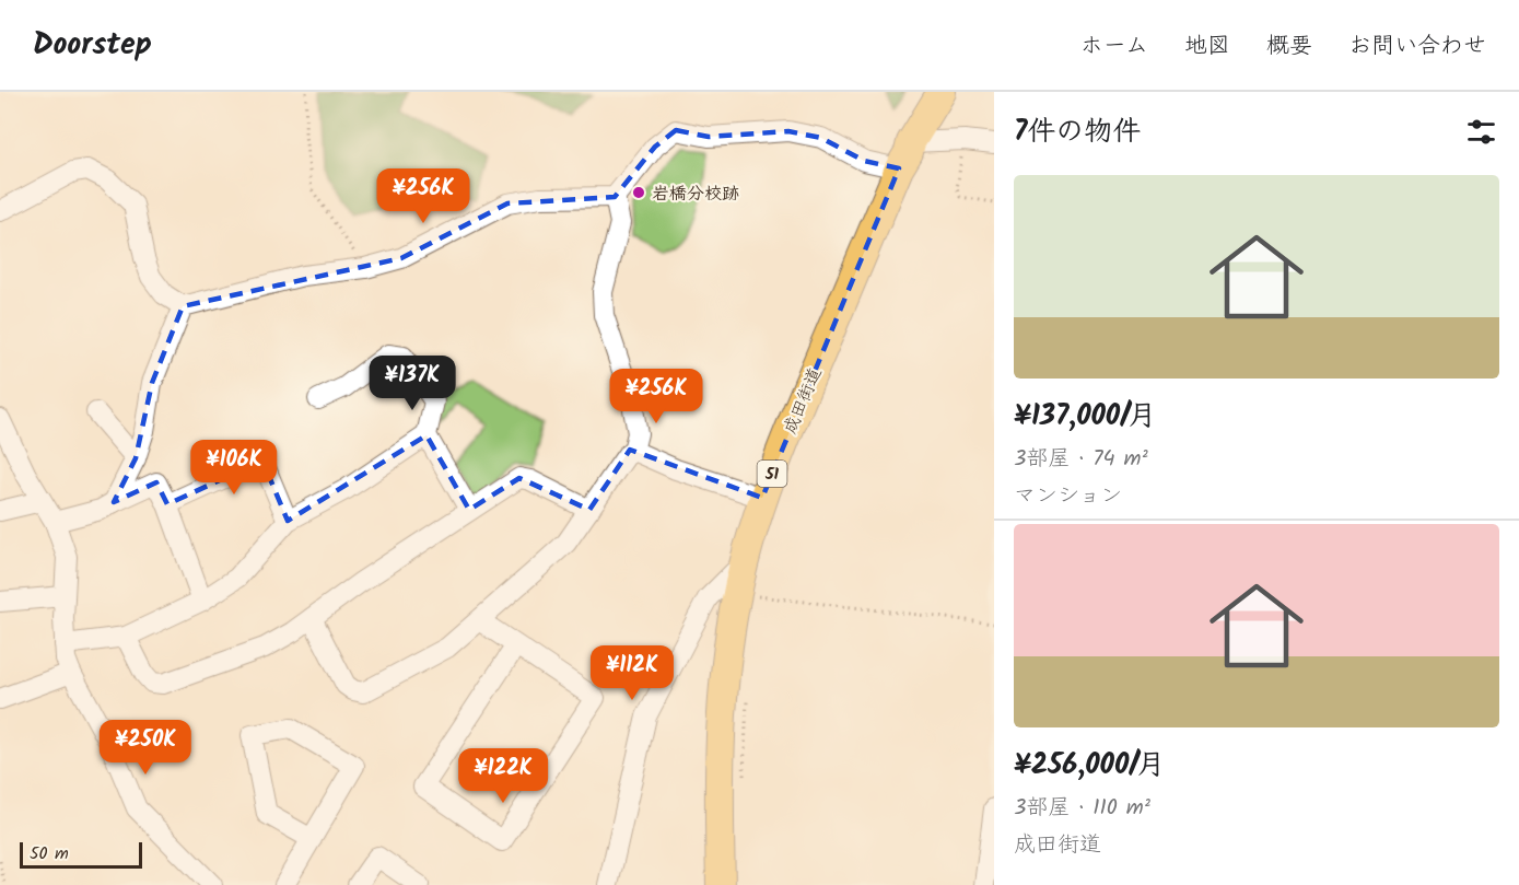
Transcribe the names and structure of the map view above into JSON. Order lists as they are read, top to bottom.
{
  "streets": {
    "highway": ["成田街道", "51"]
  },
  "places": ["岩橋分校跡"],
  "scale_bar": "50 m",
  "page": {
    "header": "Doorstep",
    "nav": [
      "ホーム",
      "地図",
      "概要",
      "お問い合わせ"
    ],
    "heading": "7件の物件",
    "price": [
      "¥256K",
      "¥137K",
      "¥256K",
      "¥106K",
      "¥112K",
      "¥250K",
      "¥122K"
    ],
    "list": [
      {
        "name": "¥137,000/月",
        "note": "3部屋 · 74 m² · マンション"
      },
      {
        "name": "¥256,000/月",
        "note": "3部屋 · 110 m² · 成田街道"
      }
    ],
    "scale": "50 m"
  }
}
